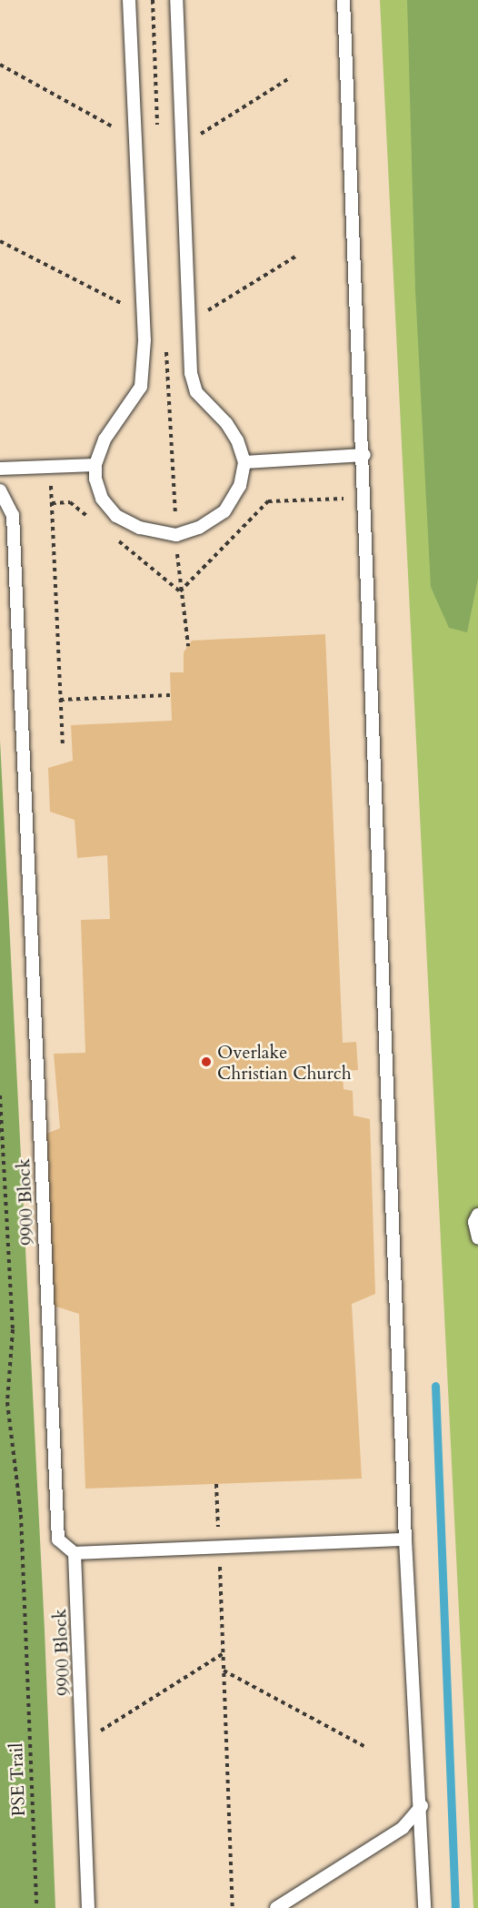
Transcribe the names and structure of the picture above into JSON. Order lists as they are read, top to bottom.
{
  "streets": {
    "lane": ["9900 Block"],
    "path": ["PSE Trail"]
  },
  "places": ["Overlake Christian Church"]
}
